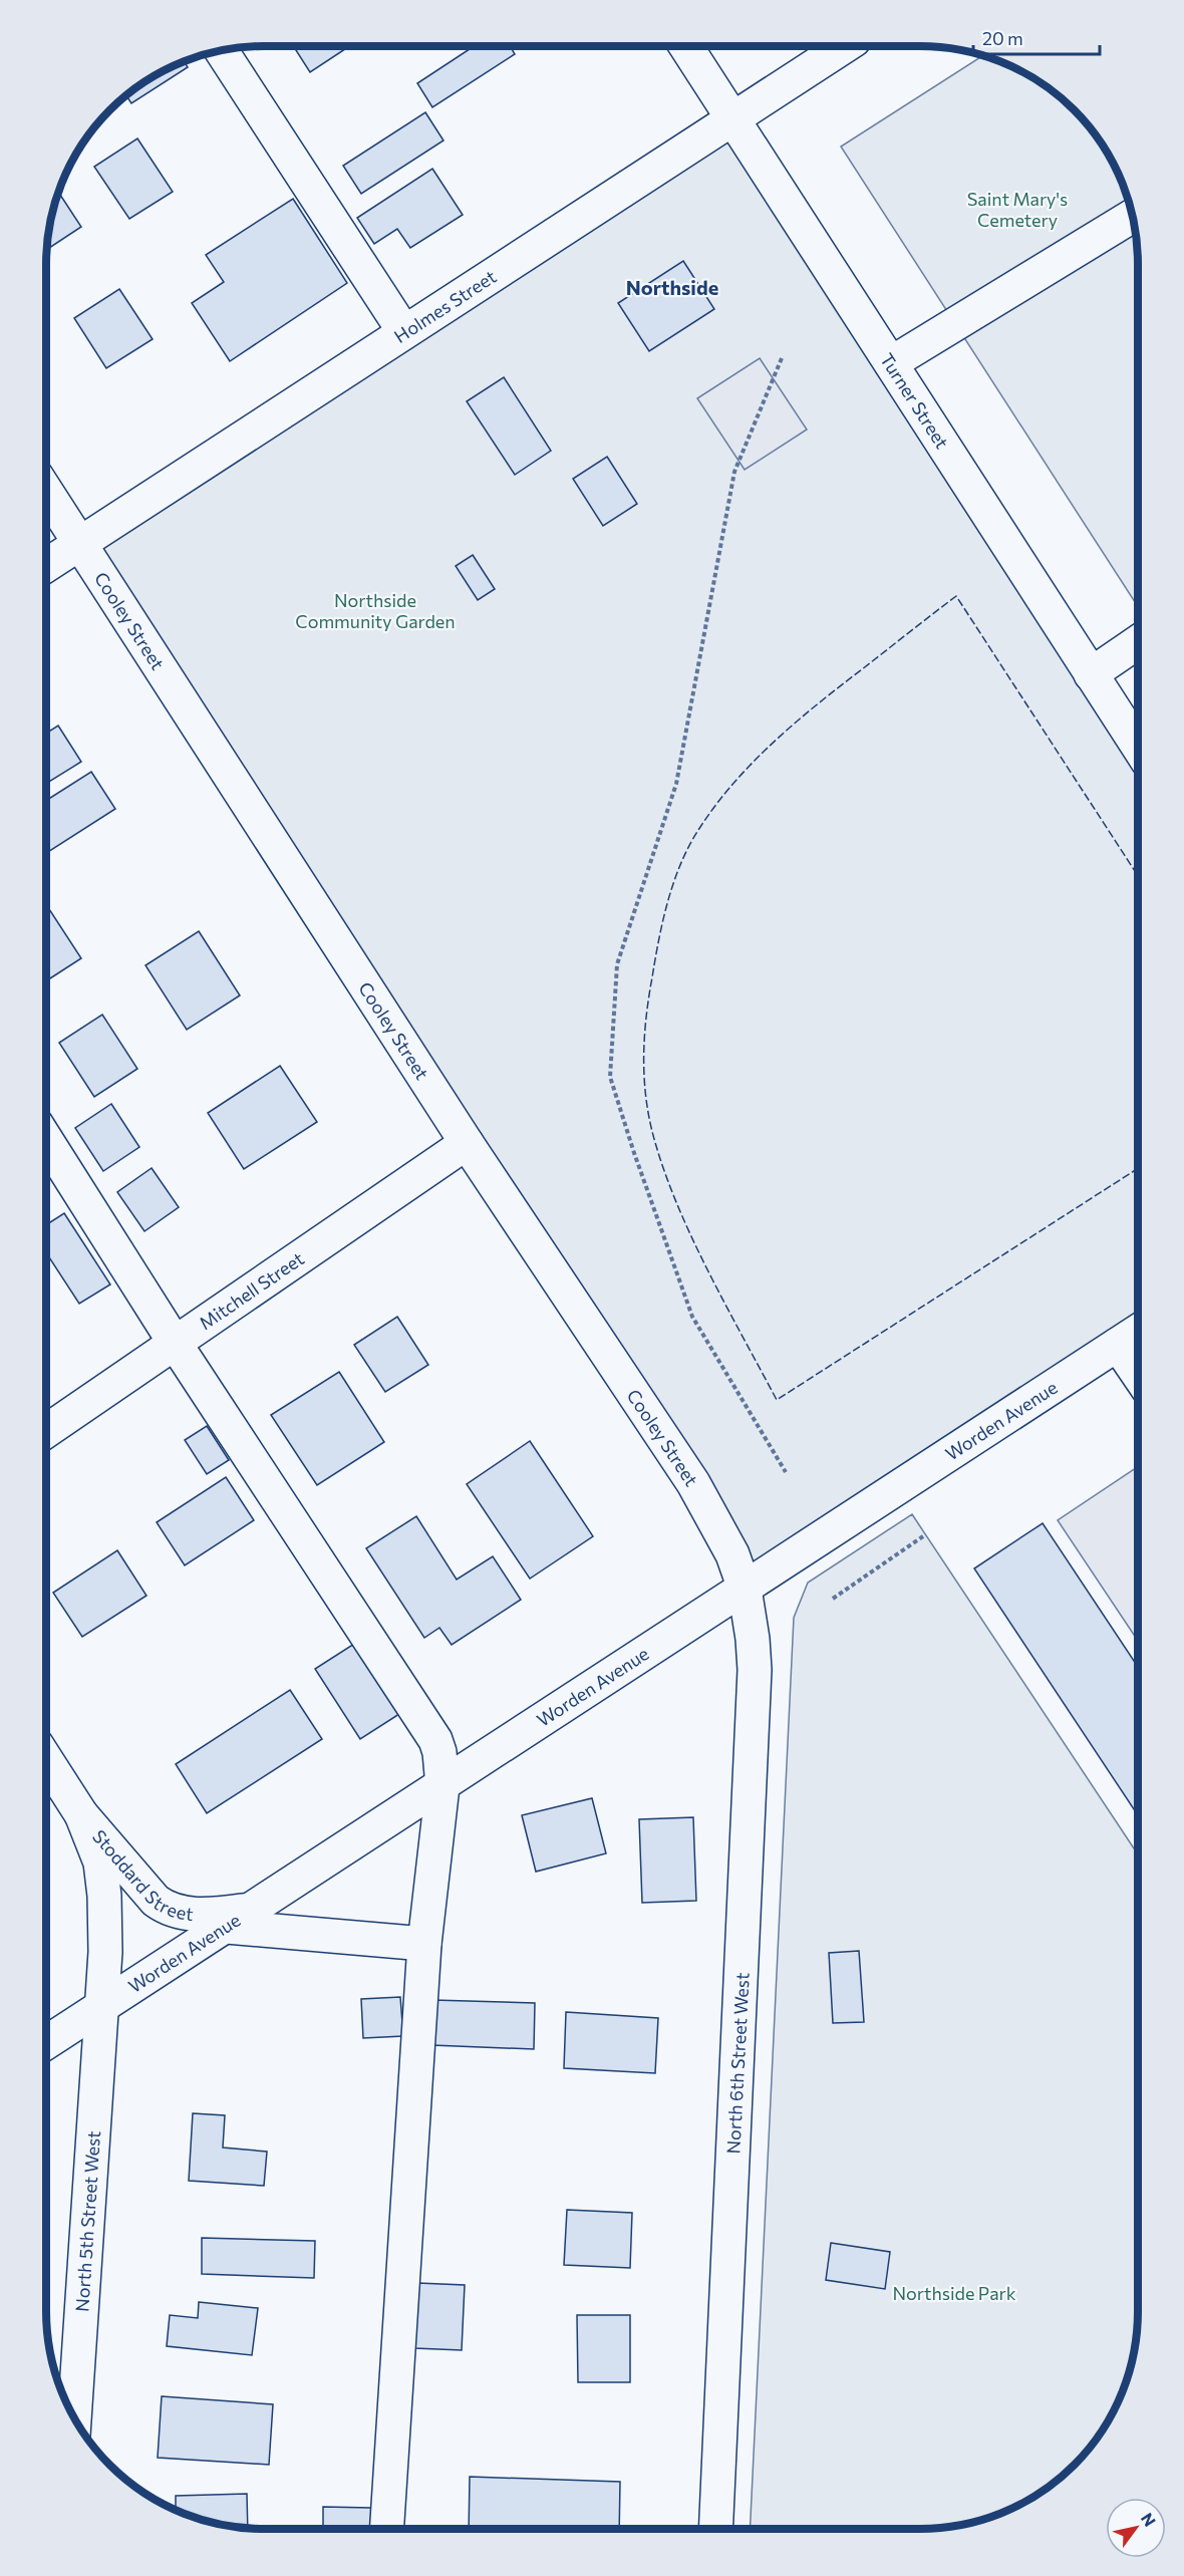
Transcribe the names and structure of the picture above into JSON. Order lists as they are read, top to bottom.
{
  "streets": {
    "street": [
      "Holmes Street",
      "Turner Street",
      "Cooley Street",
      "Mitchell Street",
      "Worden Avenue",
      "Stoddard Street",
      "North 6th Street West",
      "North 5th Street West"
    ]
  },
  "crossings": [
    ["Holmes Street", "Turner Street"],
    ["Holmes Street", "Cooley Street"],
    ["Cooley Street", "Mitchell Street"],
    ["Cooley Street", "Worden Avenue"],
    ["Cooley Street", "North 6th Street West"],
    ["Worden Avenue", "Stoddard Street"],
    ["Worden Avenue", "North 6th Street West"],
    ["Worden Avenue", "North 5th Street West"],
    ["Stoddard Street", "North 5th Street West"]
  ],
  "districts": ["Northside"],
  "parks": ["Saint Mary's Cemetery", "Northside Community Garden", "Northside Park"],
  "scale_bar": "20 m",
  "north": "top right"
}
